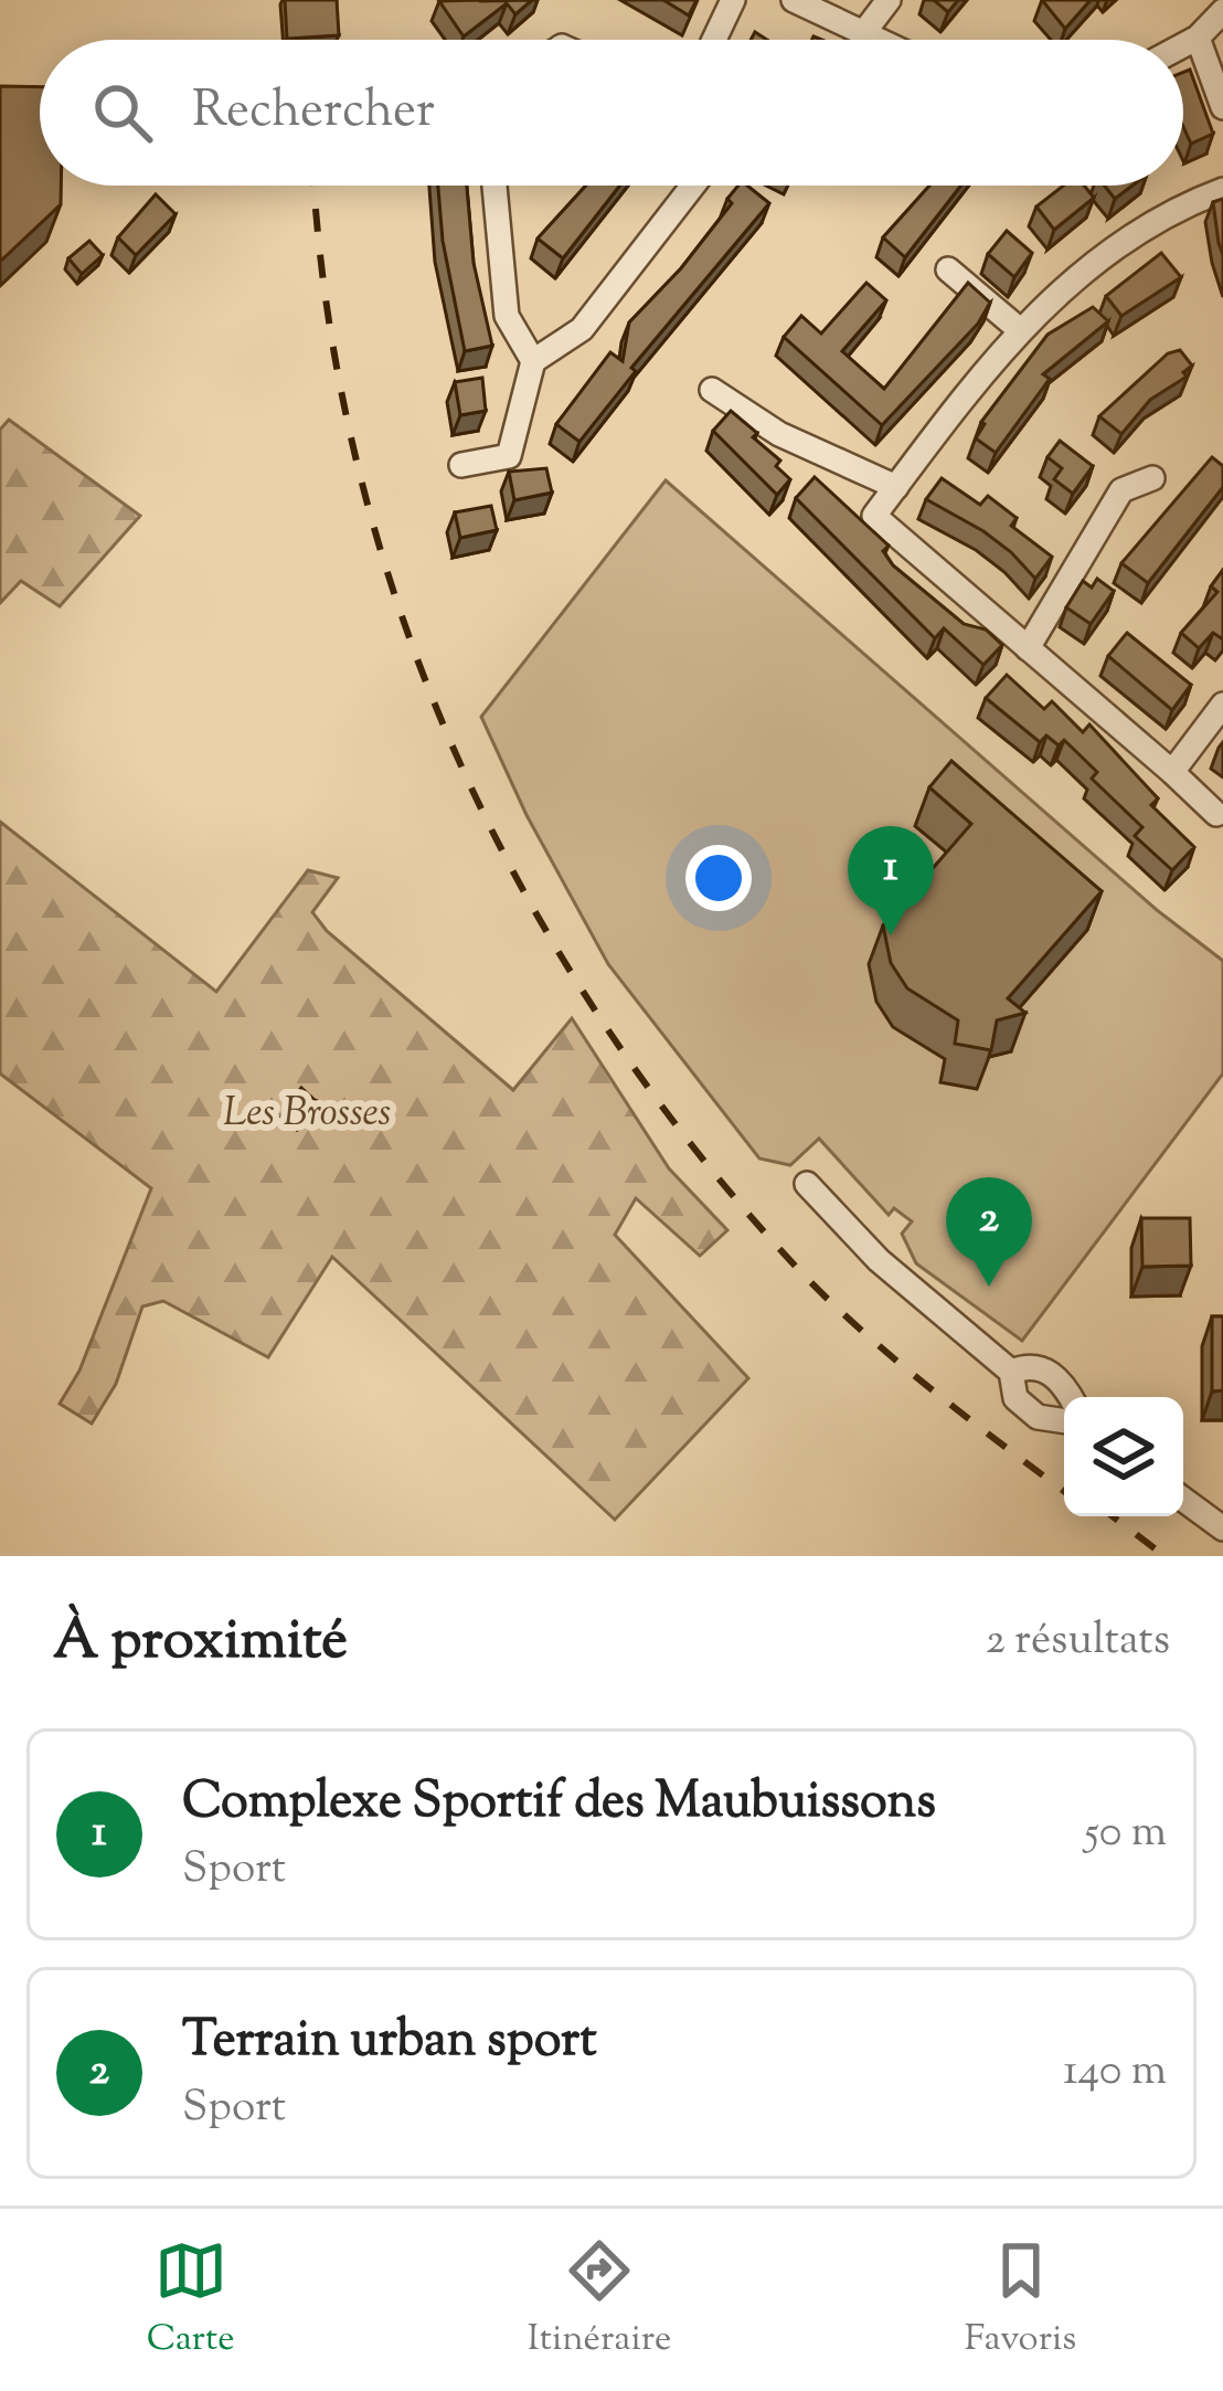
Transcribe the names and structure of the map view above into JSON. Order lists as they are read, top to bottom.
{
  "parks": ["Les Brosses"],
  "page": {
    "search": "Rechercher",
    "pins": ["1", "2"],
    "heading": ["À proximité", "2 résultats"],
    "list": [
      {
        "mark": "1",
        "name": "Complexe Sportif des Maubuissons",
        "note": "Sport",
        "value": "50 m"
      },
      {
        "mark": "2",
        "name": "Terrain urban sport",
        "note": "Sport",
        "value": "140 m"
      }
    ],
    "nav": ["Carte", "Itinéraire", "Favoris"]
  }
}
